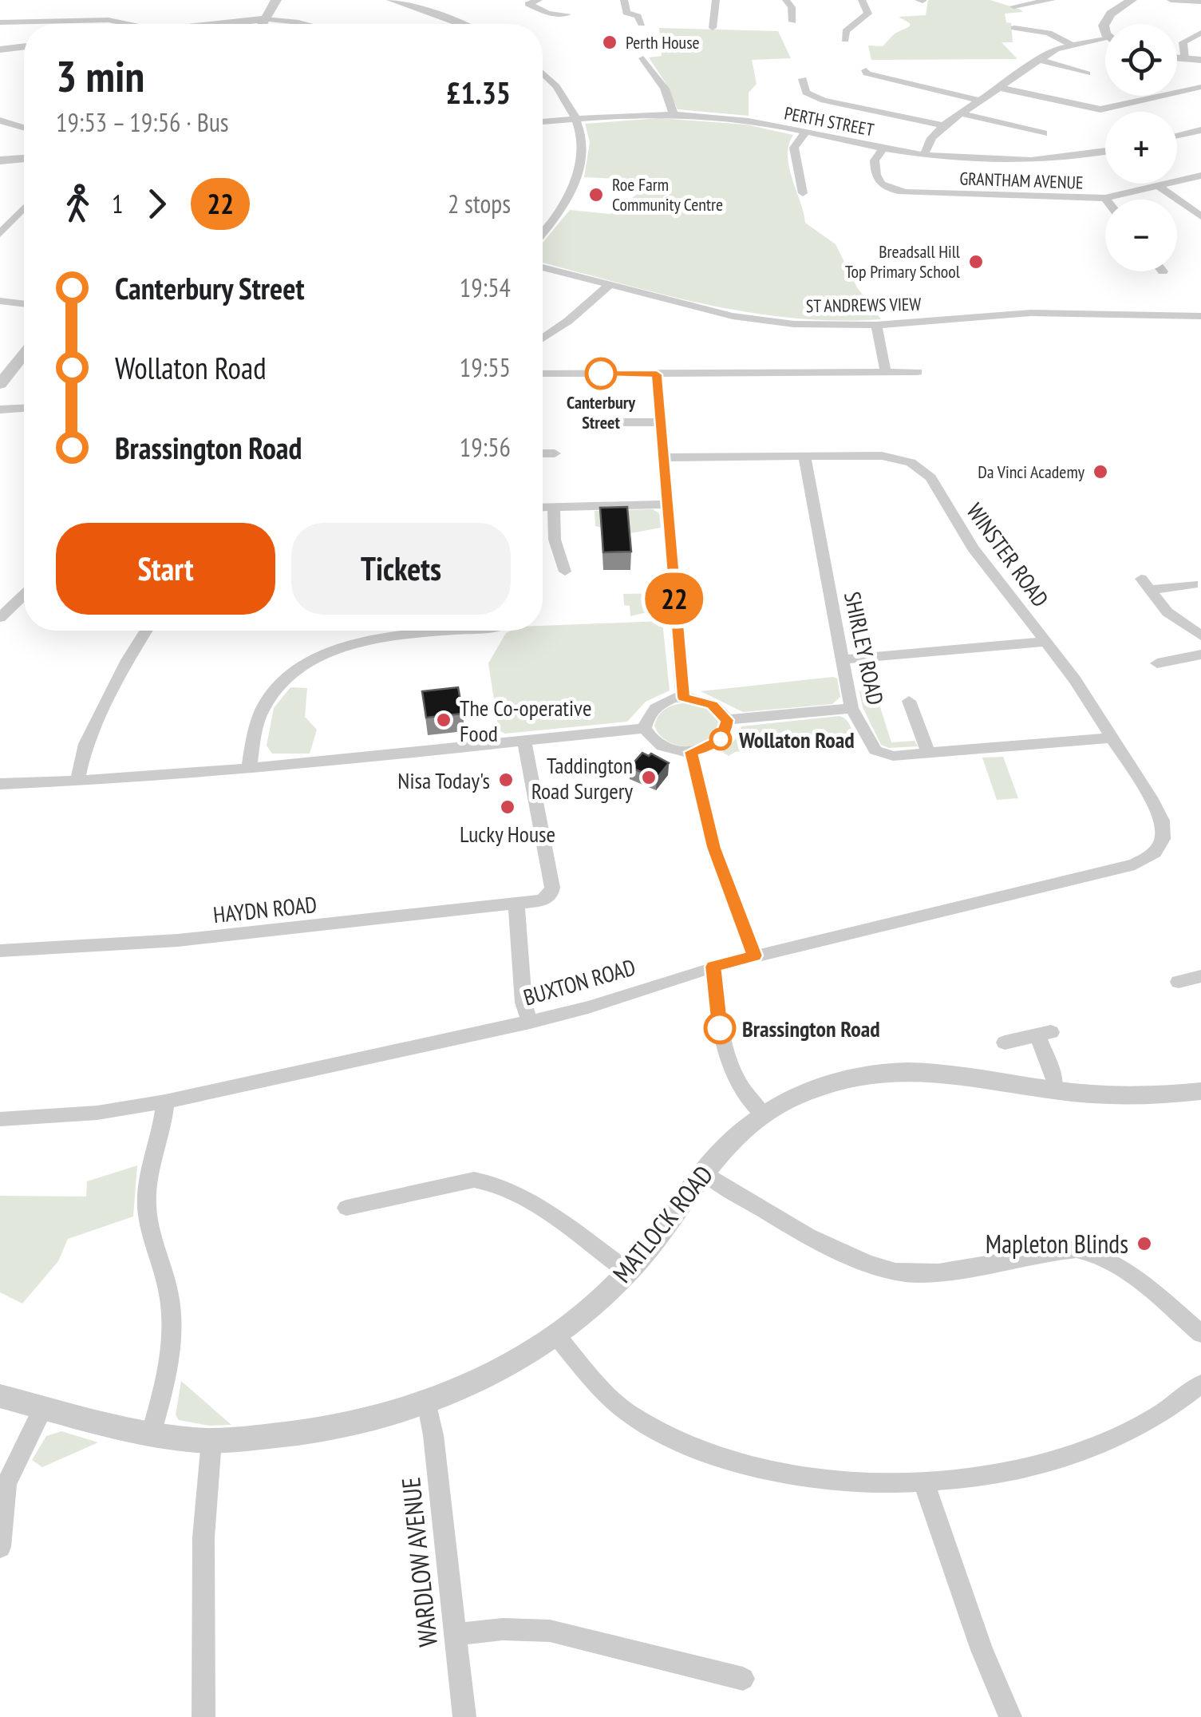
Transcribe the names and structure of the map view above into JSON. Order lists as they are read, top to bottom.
{
  "streets": {
    "street": [
      "PERTH STREET",
      "GRANTHAM AVENUE",
      "ST ANDREWS VIEW",
      "WINSTER ROAD",
      "SHIRLEY ROAD",
      "HAYDN ROAD",
      "BUXTON ROAD",
      "MATLOCK ROAD",
      "WARDLOW AVENUE"
    ]
  },
  "crossings": [
    ["PERTH STREET", "GRANTHAM AVENUE"],
    ["WINSTER ROAD", "SHIRLEY ROAD"],
    ["WINSTER ROAD", "BUXTON ROAD"],
    ["MATLOCK ROAD", "WARDLOW AVENUE"]
  ],
  "places": [
    "Perth House",
    "Roe Farm Community Centre",
    "Breadsall Hill Top Primary School",
    "Canterbury Street",
    "Da Vinci Academy",
    "The Co-operative Food",
    "Wollaton Road",
    "Taddington Road Surgery",
    "Nisa Today's",
    "Lucky House",
    "Brassington Road",
    "Mapleton Blinds"
  ],
  "lines": ["bus line 22"],
  "page": {
    "on_map": "22",
    "map_buttons": ["+", "−"],
    "heading": ["3 min", "19:53 – 19:56 · Bus", "£1.35"],
    "legs": ["1", "22", "2 stops"],
    "list": [
      {
        "name": "Canterbury Street",
        "value": "19:54"
      },
      {
        "name": "Wollaton Road",
        "value": "19:55"
      },
      {
        "name": "Brassington Road",
        "value": "19:56"
      }
    ],
    "buttons": ["Start", "Tickets"]
  }
}
